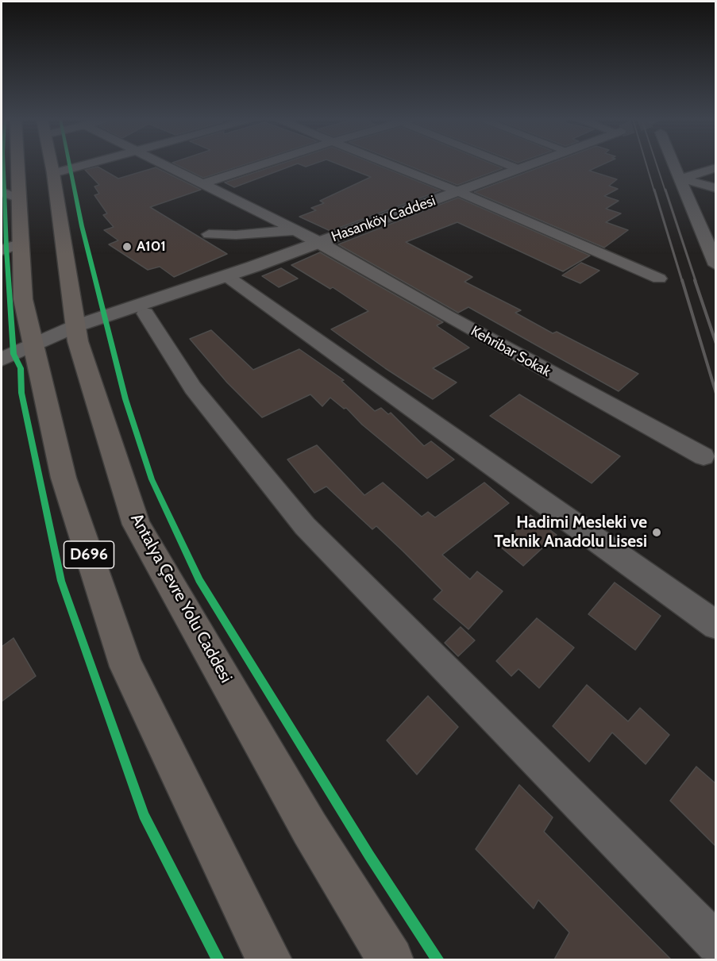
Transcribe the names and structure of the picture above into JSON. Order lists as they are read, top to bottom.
{
  "streets": {
    "highway": ["D696", "Antalya Çevre Yolu Caddesi"],
    "street": ["Hasanköy Caddesi", "Kehribar Sokak"]
  },
  "crossings": [
    ["Hasanköy Caddesi", "Kehribar Sokak"]
  ],
  "places": ["A101", "Hadimi Mesleki ve Teknik Anadolu Lisesi"]
}
